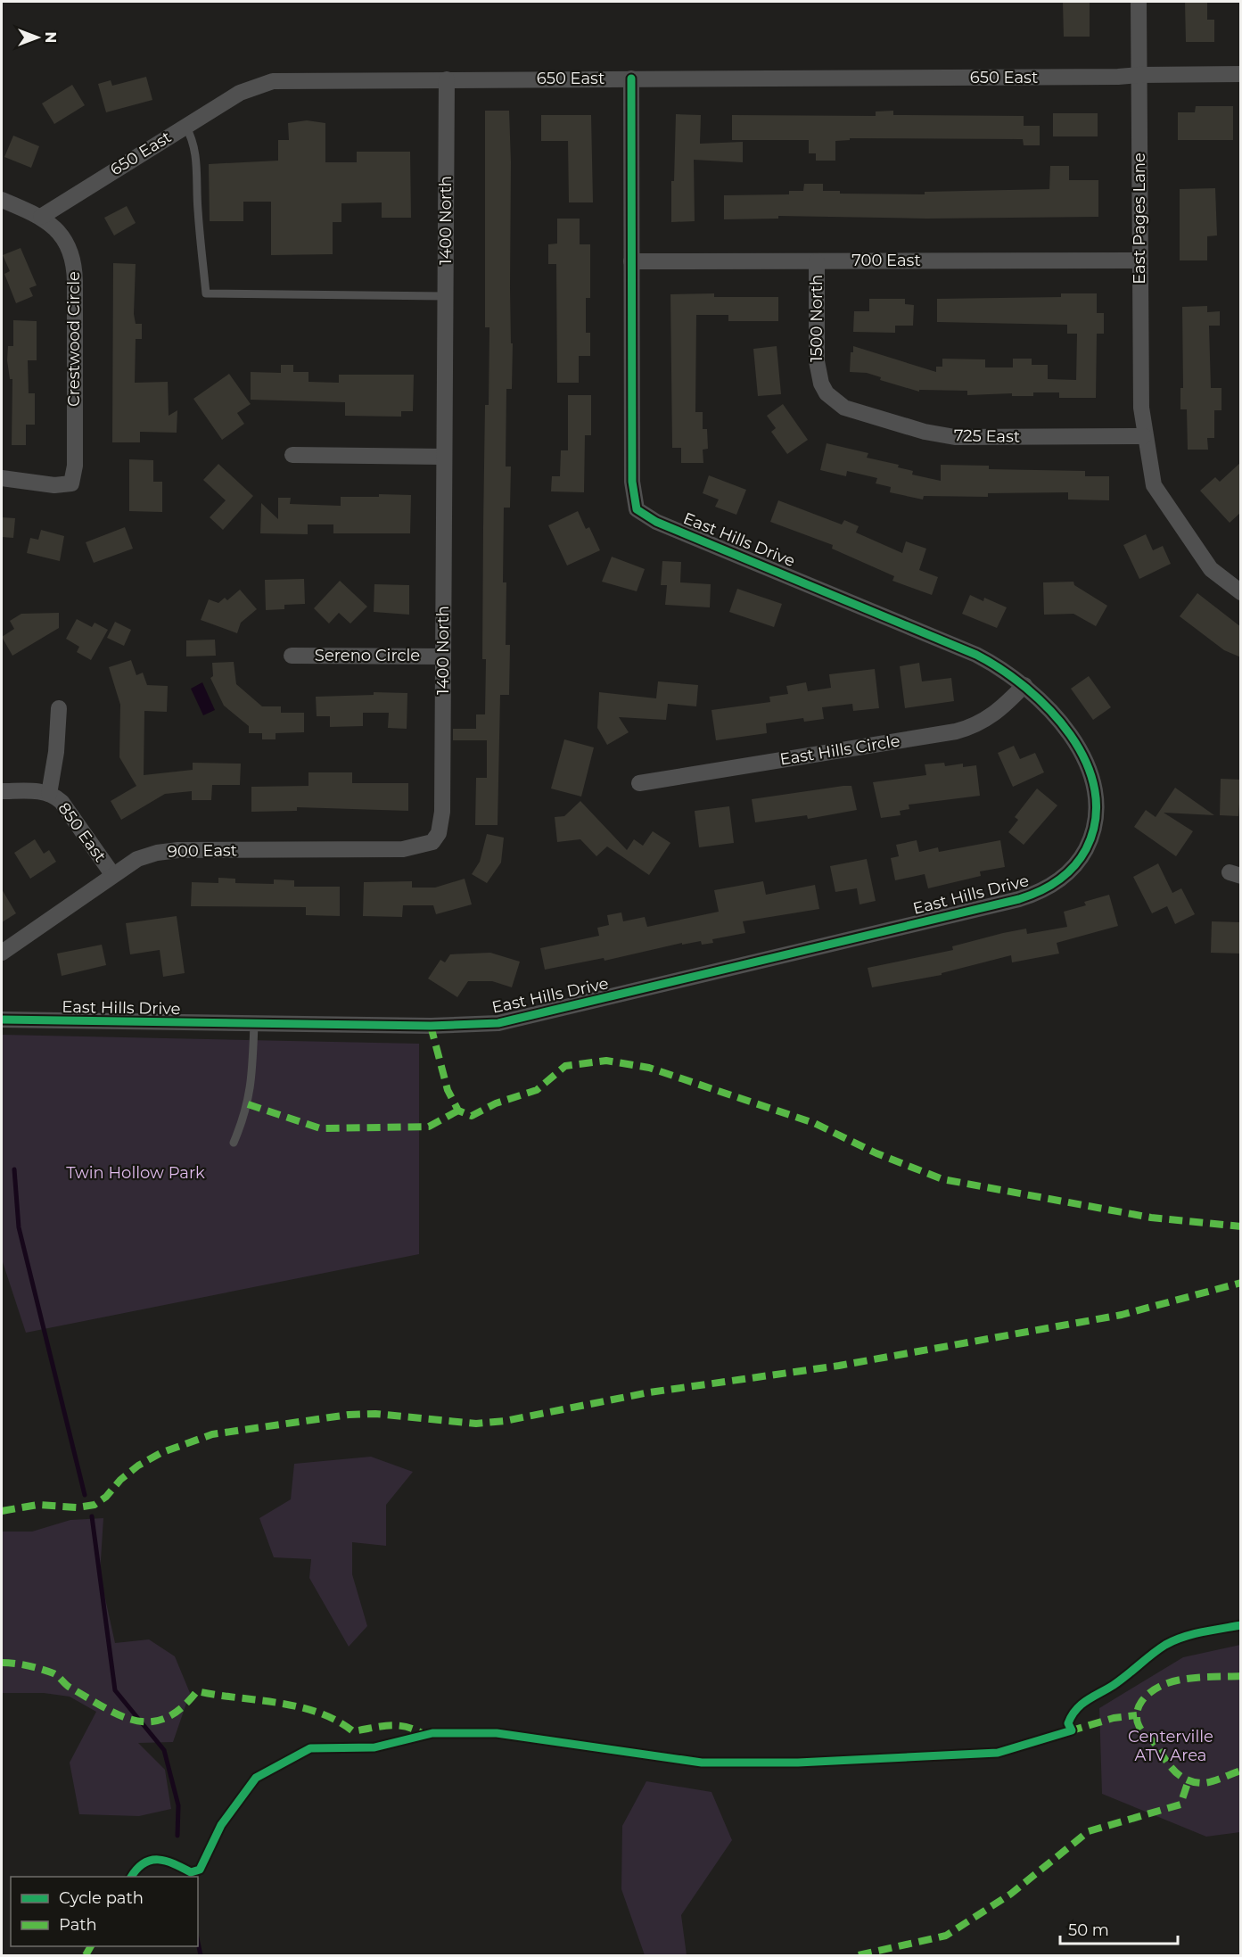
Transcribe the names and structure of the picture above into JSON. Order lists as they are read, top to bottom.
{
  "streets": {
    "street": [
      "650 East",
      "East Pages Lane",
      "1400 North",
      "700 East",
      "1500 North",
      "Crestwood Circle",
      "725 East",
      "East Hills Drive",
      "Sereno Circle",
      "East Hills Circle",
      "850 East",
      "900 East"
    ]
  },
  "crossings": [
    ["650 East", "East Pages Lane"],
    ["650 East", "1400 North"],
    ["650 East", "Crestwood Circle"],
    ["650 East", "East Hills Drive"],
    ["East Pages Lane", "700 East"],
    ["East Pages Lane", "725 East"],
    ["1400 North", "Sereno Circle"],
    ["1400 North", "900 East"],
    ["700 East", "1500 North"],
    ["700 East", "East Hills Drive"],
    ["1500 North", "725 East"],
    ["East Hills Drive", "East Hills Circle"],
    ["850 East", "900 East"]
  ],
  "parks": ["Twin Hollow Park", "Centerville ATV Area"],
  "legend": ["Cycle path", "Path"],
  "scale_bar": "50 m",
  "north": "right"
}
